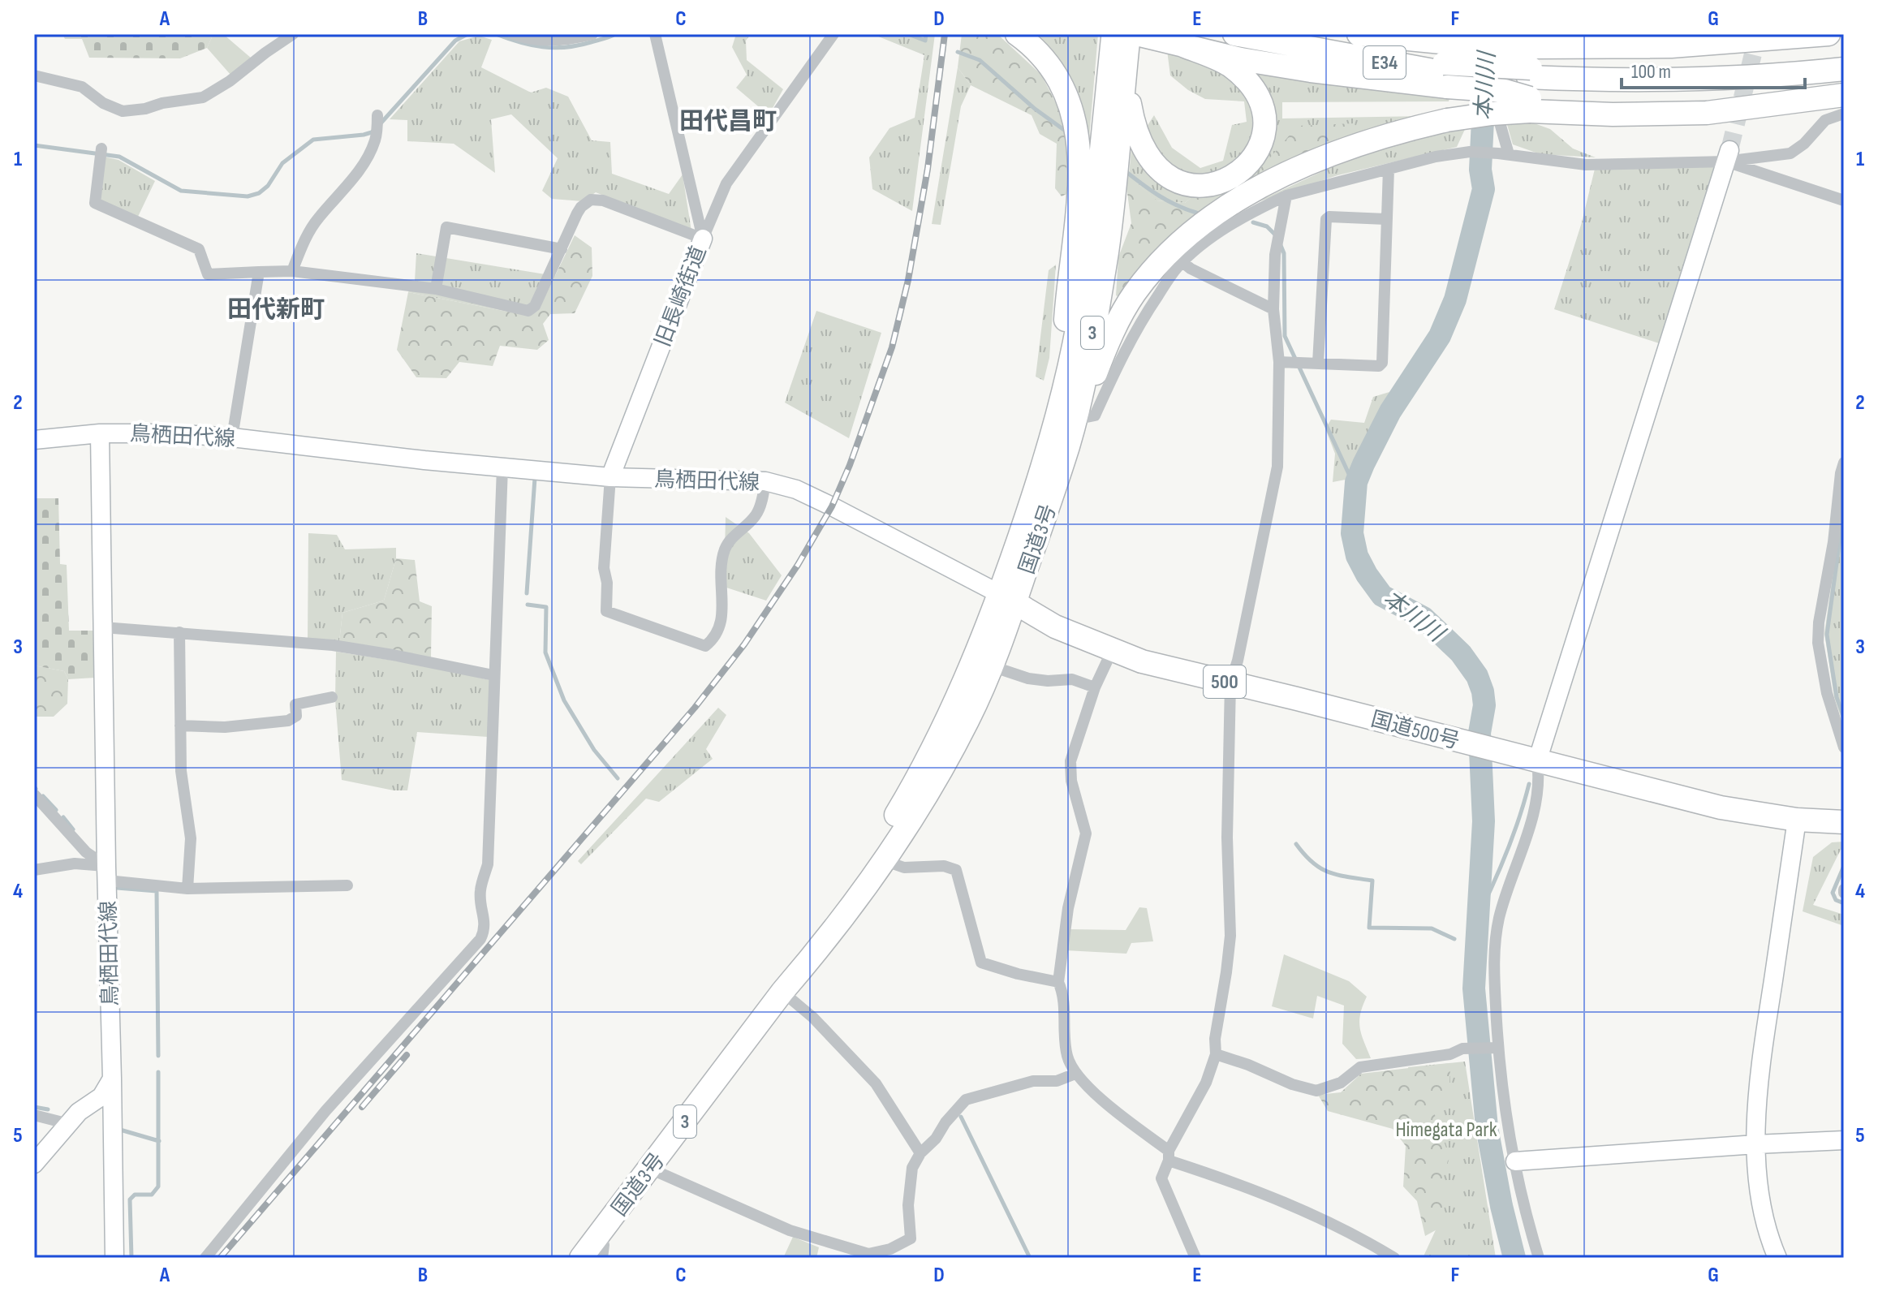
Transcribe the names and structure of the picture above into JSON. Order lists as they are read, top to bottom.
{
  "streets": {
    "highway": [
      "E34",
      "3",
      "国道3号",
      "500",
      "国道500号"
    ],
    "street": ["旧長崎街道", "鳥栖田代線"]
  },
  "crossings": [
    ["旧長崎街道", "鳥栖田代線"],
    ["鳥栖田代線", "国道3号"],
    ["鳥栖田代線", "国道500号"],
    ["国道3号", "国道500号"]
  ],
  "districts": ["田代昌町", "田代新町"],
  "water": ["本川川"],
  "parks": ["Himegata Park"],
  "scale_bar": "100 m",
  "grid": {
    "columns": [
      "A",
      "B",
      "C",
      "D",
      "E",
      "F",
      "G"
    ],
    "rows": [
      "1",
      "2",
      "3",
      "4",
      "5"
    ]
  }
}
